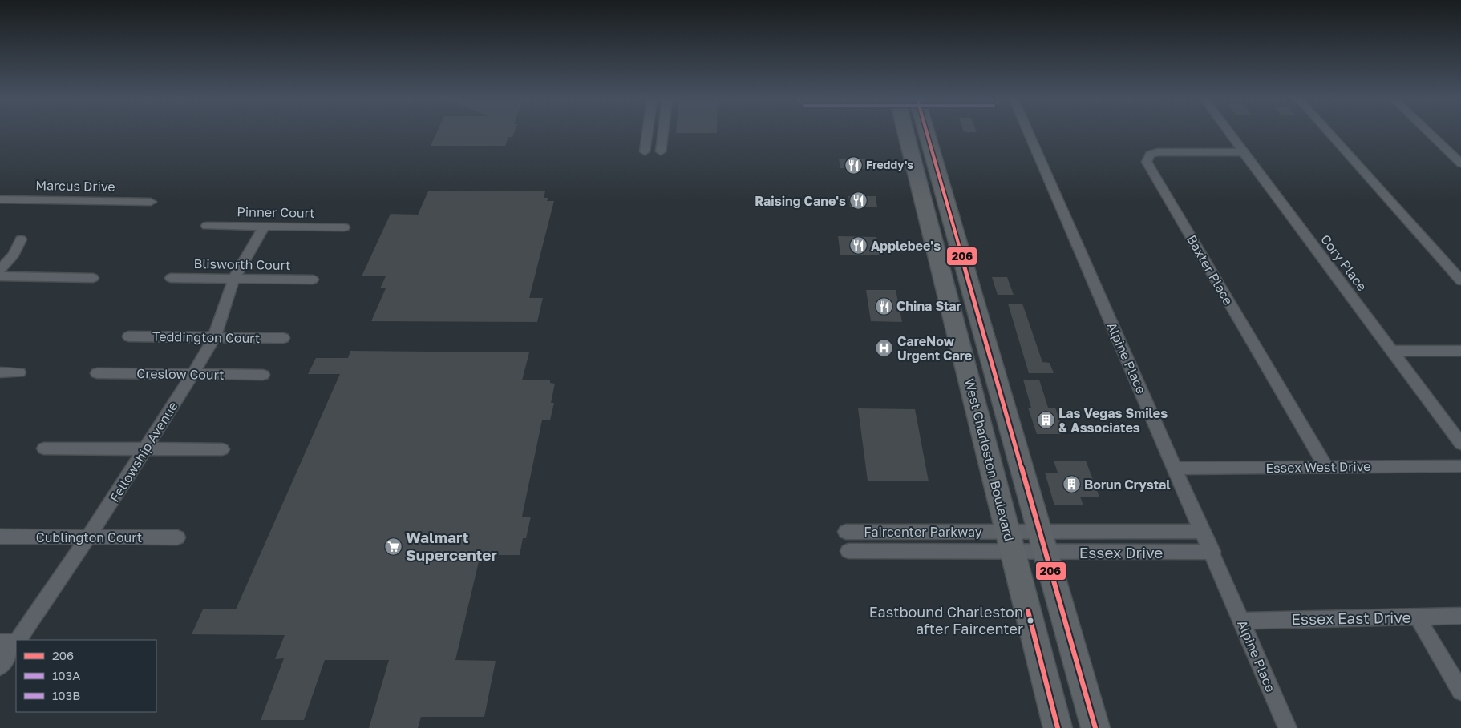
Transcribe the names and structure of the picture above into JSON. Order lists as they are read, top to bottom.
{
  "streets": {
    "main road": ["West Charleston Boulevard"],
    "street": [
      "Marcus Drive",
      "Pinner Court",
      "Cory Place",
      "Blisworth Court",
      "Baxter Place",
      "Teddington Court",
      "Alpine Place",
      "Creslow Court",
      "Fellowship Avenue",
      "Essex West Drive",
      "Faircenter Parkway",
      "Cublington Court",
      "Essex Drive",
      "Essex East Drive"
    ]
  },
  "crossings": [
    ["Pinner Court", "Fellowship Avenue"],
    ["Cory Place", "Baxter Place"],
    ["Blisworth Court", "Fellowship Avenue"],
    ["Baxter Place", "Essex West Drive"],
    ["Teddington Court", "Fellowship Avenue"],
    ["Alpine Place", "Essex West Drive"],
    ["Alpine Place", "Essex Drive"],
    ["Alpine Place", "Essex East Drive"],
    ["Creslow Court", "Fellowship Avenue"],
    ["Fellowship Avenue", "Cublington Court"],
    ["West Charleston Boulevard", "Faircenter Parkway"],
    ["West Charleston Boulevard", "Essex Drive"],
    ["Faircenter Parkway", "Essex Drive"]
  ],
  "places": {
    "restaurant": [
      "Freddy's",
      "Raising Cane's",
      "Applebee's",
      "China Star"
    ],
    "hospital": ["CareNow Urgent Care"],
    "building": ["Las Vegas Smiles & Associates", "Borun Crystal"],
    "supermarket": ["Walmart Supercenter"],
    "other": ["Eastbound Charleston after Faircenter"]
  },
  "lines": ["transit line 206"],
  "legend": ["206", "103A", "103B"]
}
